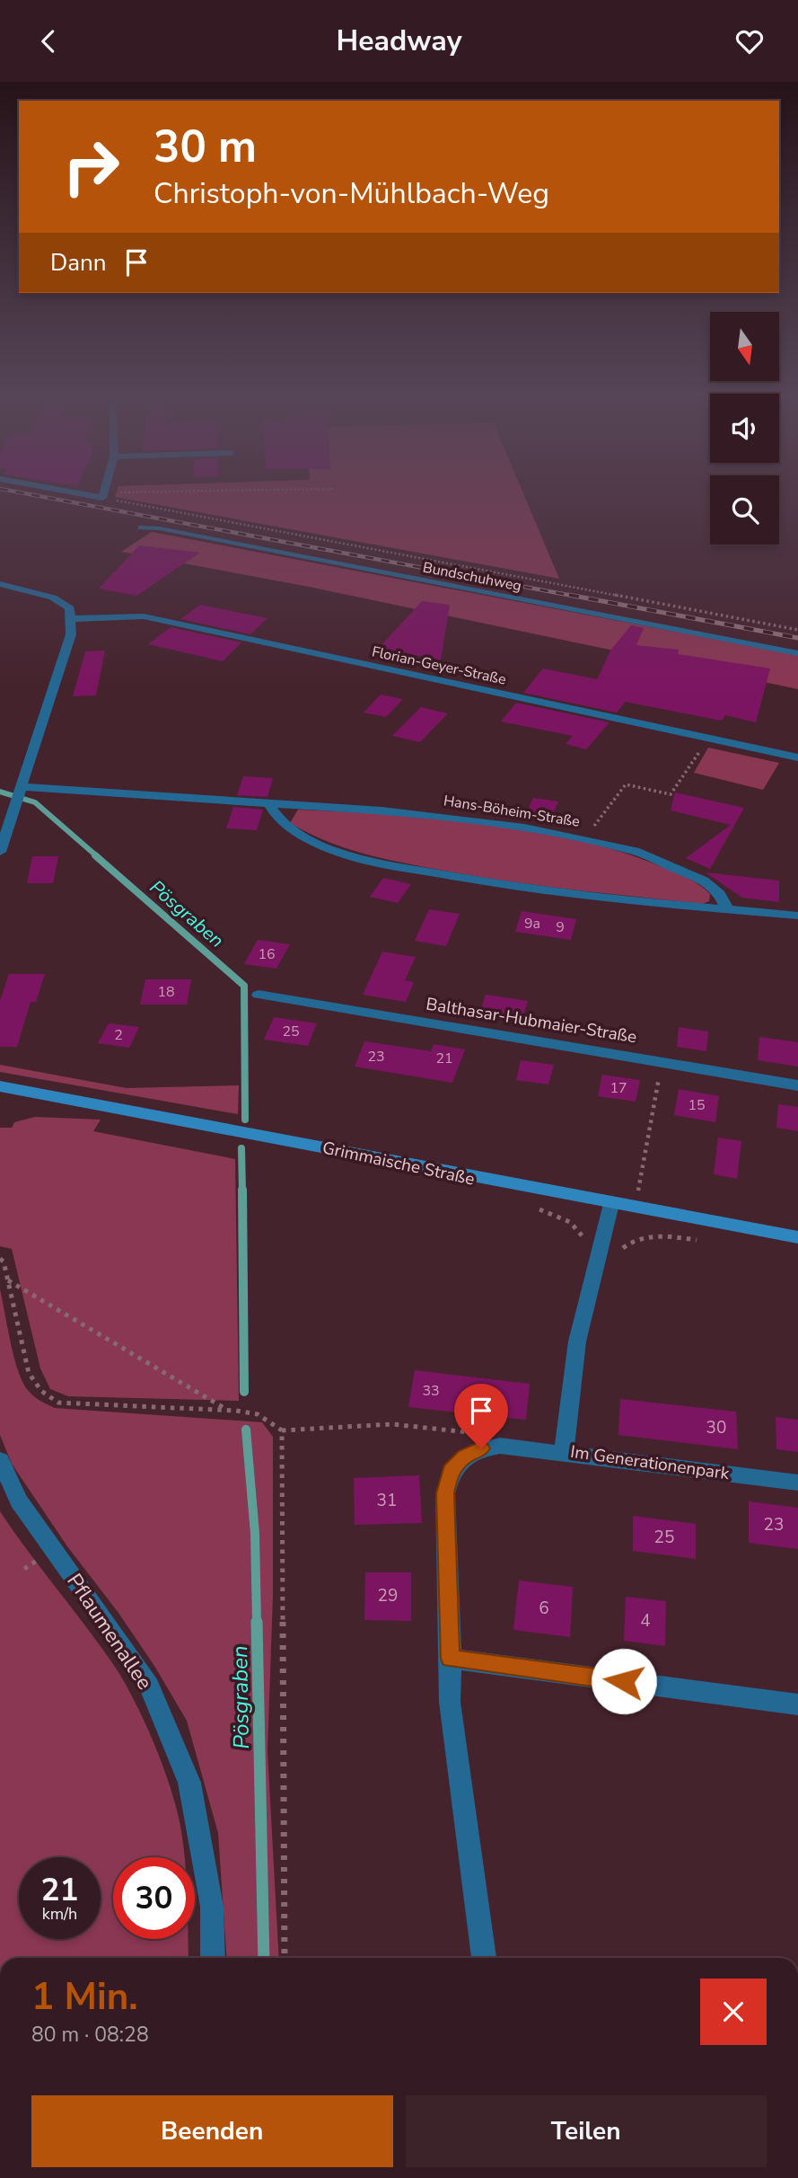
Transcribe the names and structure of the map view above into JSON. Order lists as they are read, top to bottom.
{
  "streets": {
    "main road": ["Grimmaische Straße"],
    "street": [
      "Florian-Geyer-Straße",
      "Hans-Böheim-Straße",
      "Balthasar-Hubmaier-Straße",
      "Im Generationenpark",
      "Pflaumenallee"
    ],
    "lane": ["Bundschuhweg"]
  },
  "crossings": [
    ["Grimmaische Straße", "Im Generationenpark"]
  ],
  "water": ["Pösgraben"],
  "house_numbers": [
    "9a",
    "9",
    "16",
    "18",
    "25",
    "2",
    "23",
    "21",
    "17",
    "15",
    "33",
    "30",
    "31",
    "23",
    "25",
    "29",
    "6",
    "4"
  ],
  "north": "bottom",
  "page": {
    "header": "Headway",
    "turn": ["30 m", "Christoph-von-Mühlbach-Weg"],
    "then": "Dann",
    "speed": "21 km/h",
    "limit": "30",
    "heading": ["1 Min.", "80 m · 08:28"],
    "buttons": ["Beenden", "Teilen"]
  }
}
